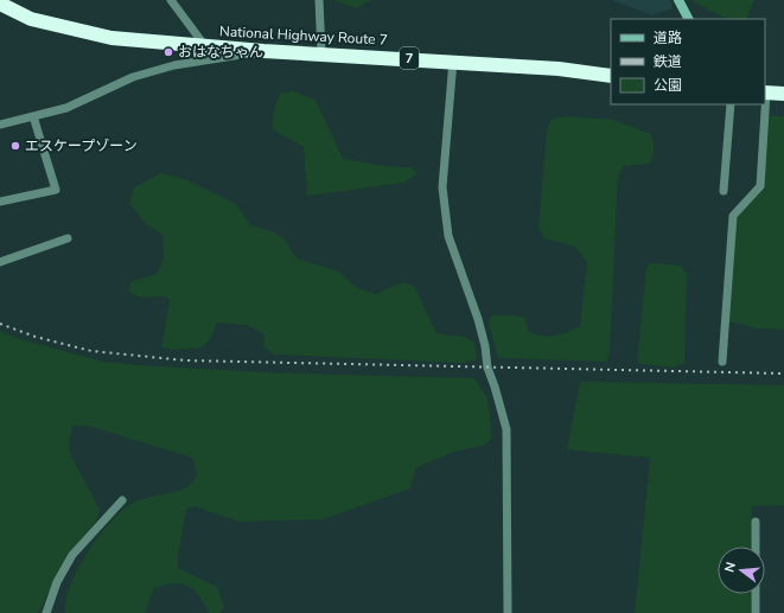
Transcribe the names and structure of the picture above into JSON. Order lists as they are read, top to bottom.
{
  "streets": {
    "highway": ["National Highway Route 7", "7"]
  },
  "places": ["おはなちゃん", "エスケープゾーン"],
  "legend": ["道路", "鉄道", "公園"],
  "north": "left"
}
